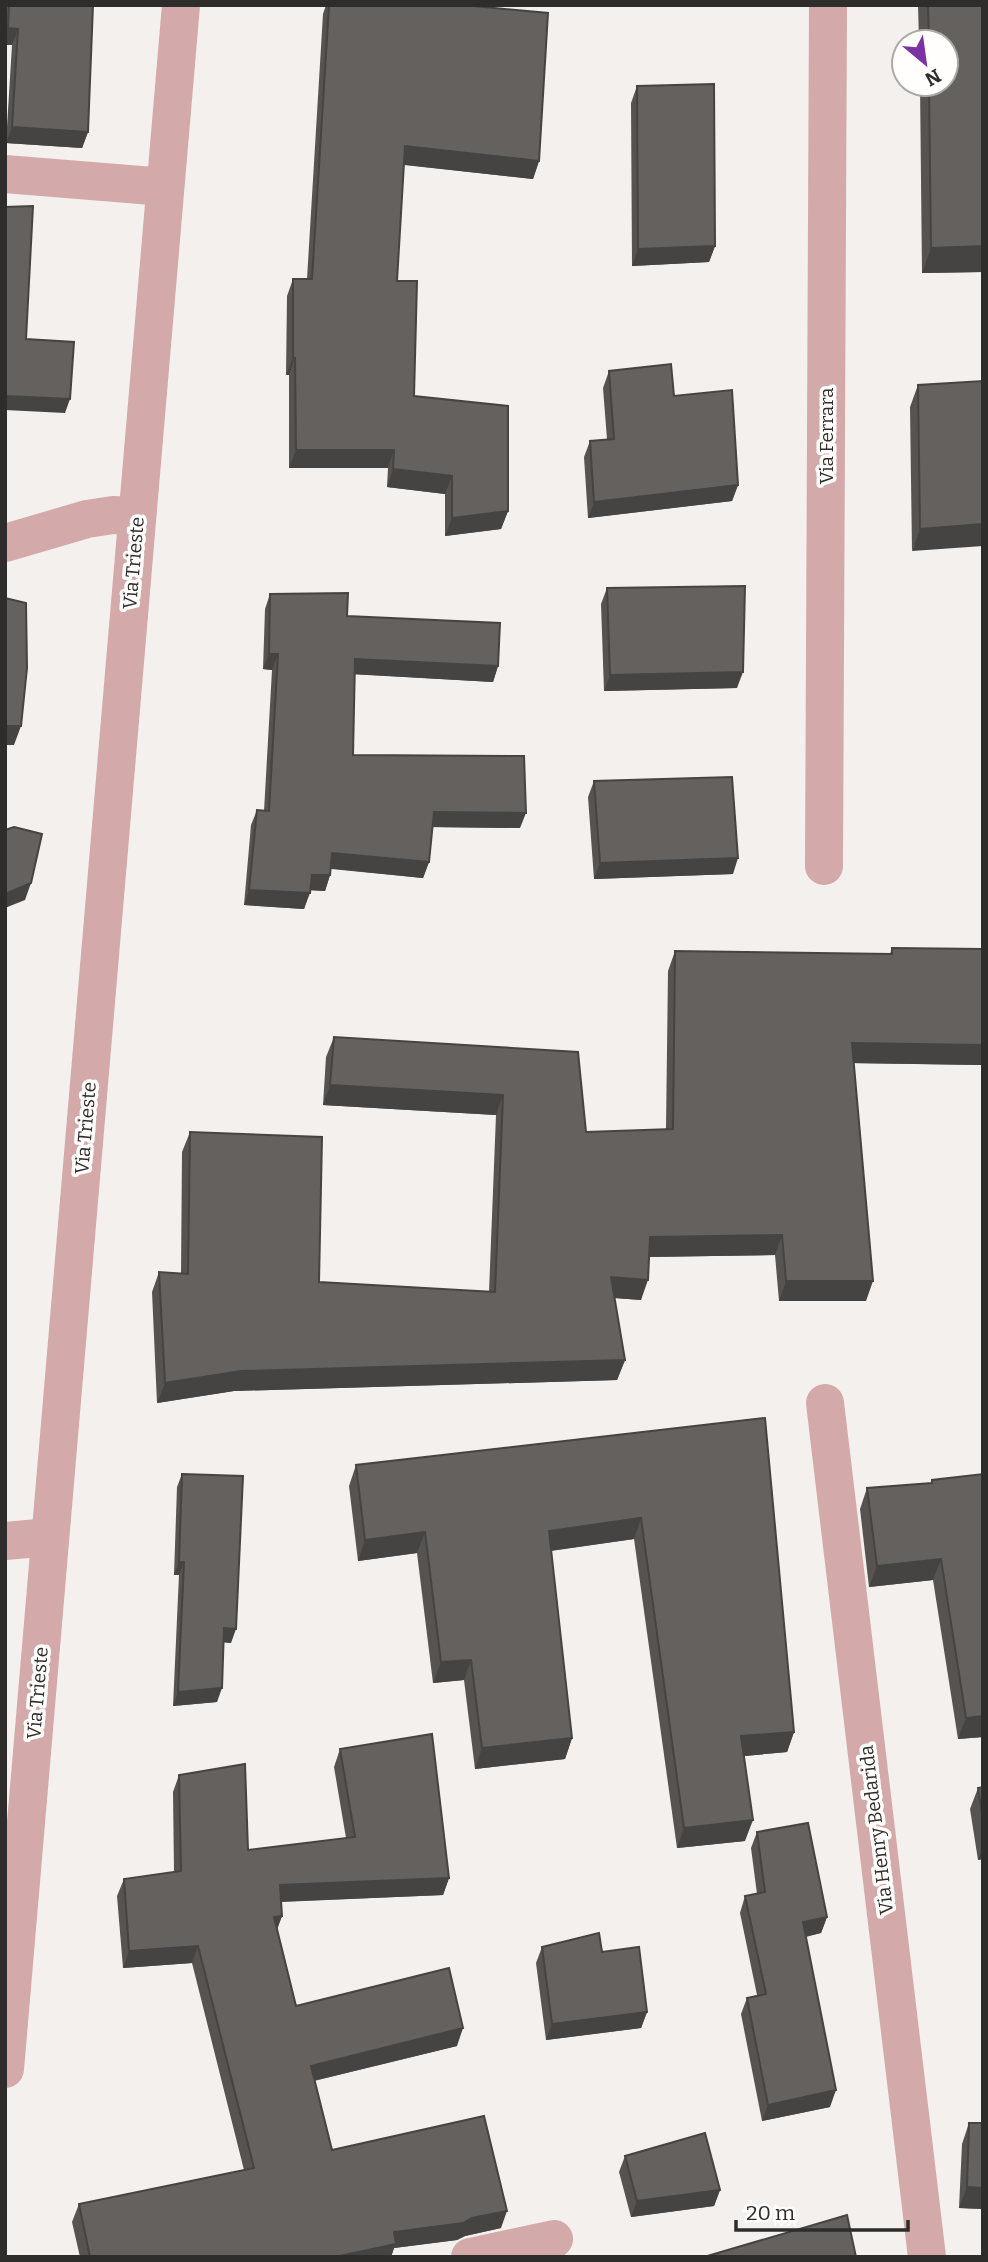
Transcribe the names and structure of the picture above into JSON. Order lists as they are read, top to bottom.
{
  "streets": {
    "street": ["Via Ferrara", "Via Trieste", "Via Henry Bedarida"]
  },
  "scale_bar": "20 m",
  "north": "bottom right"
}
